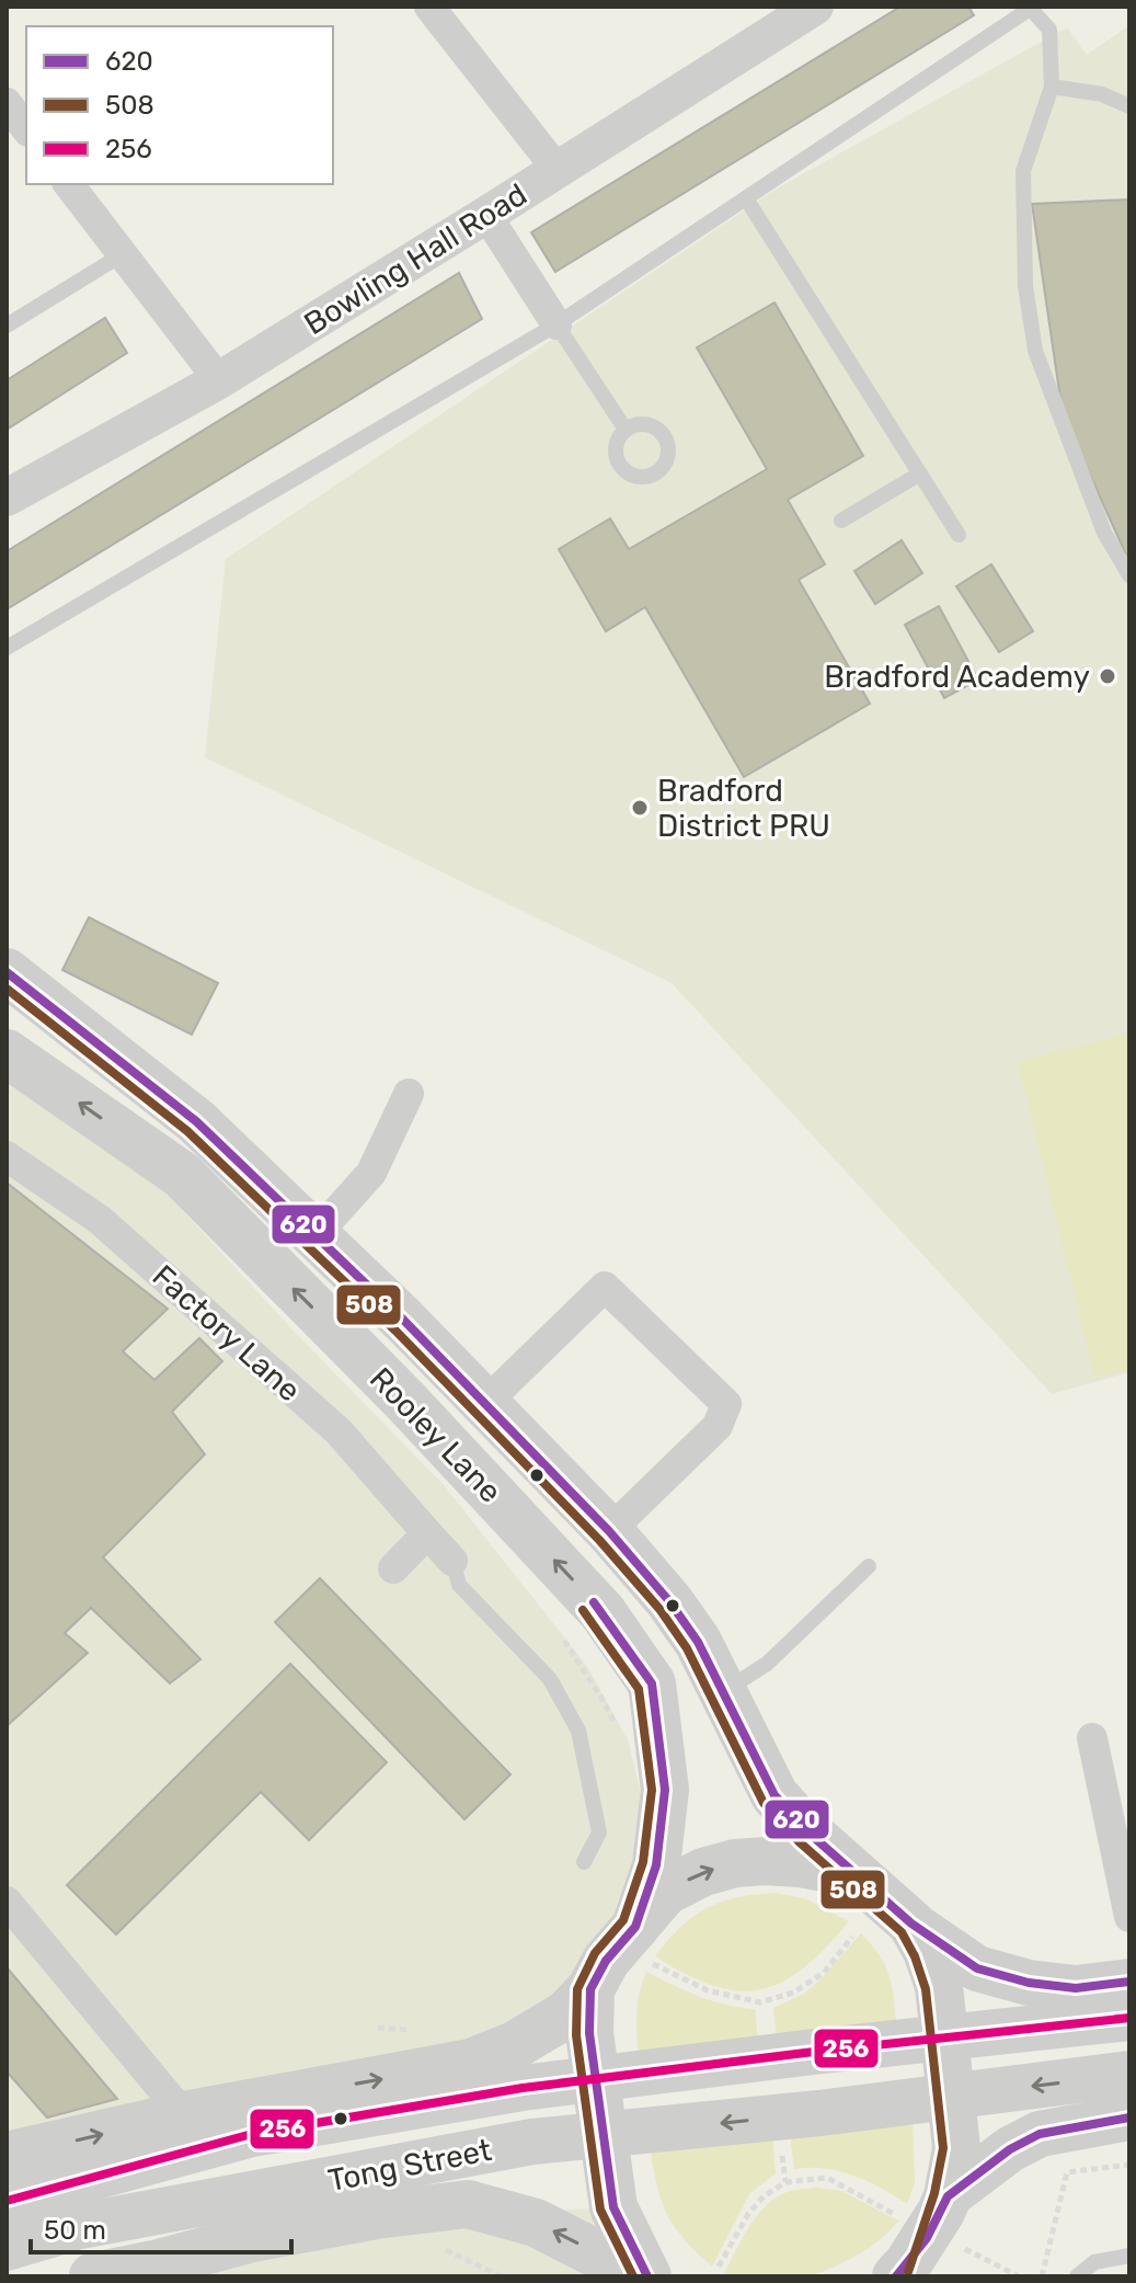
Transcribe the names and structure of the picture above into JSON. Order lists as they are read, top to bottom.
{
  "streets": {
    "highway": ["Rooley Lane"],
    "main road": ["Tong Street"],
    "street": ["Bowling Hall Road", "Factory Lane"]
  },
  "places": ["Bradford Academy", "Bradford District PRU"],
  "lines": ["transit line 620", "transit line 508", "transit line 256"],
  "legend": ["620", "508", "256"],
  "scale_bar": "50 m"
}
